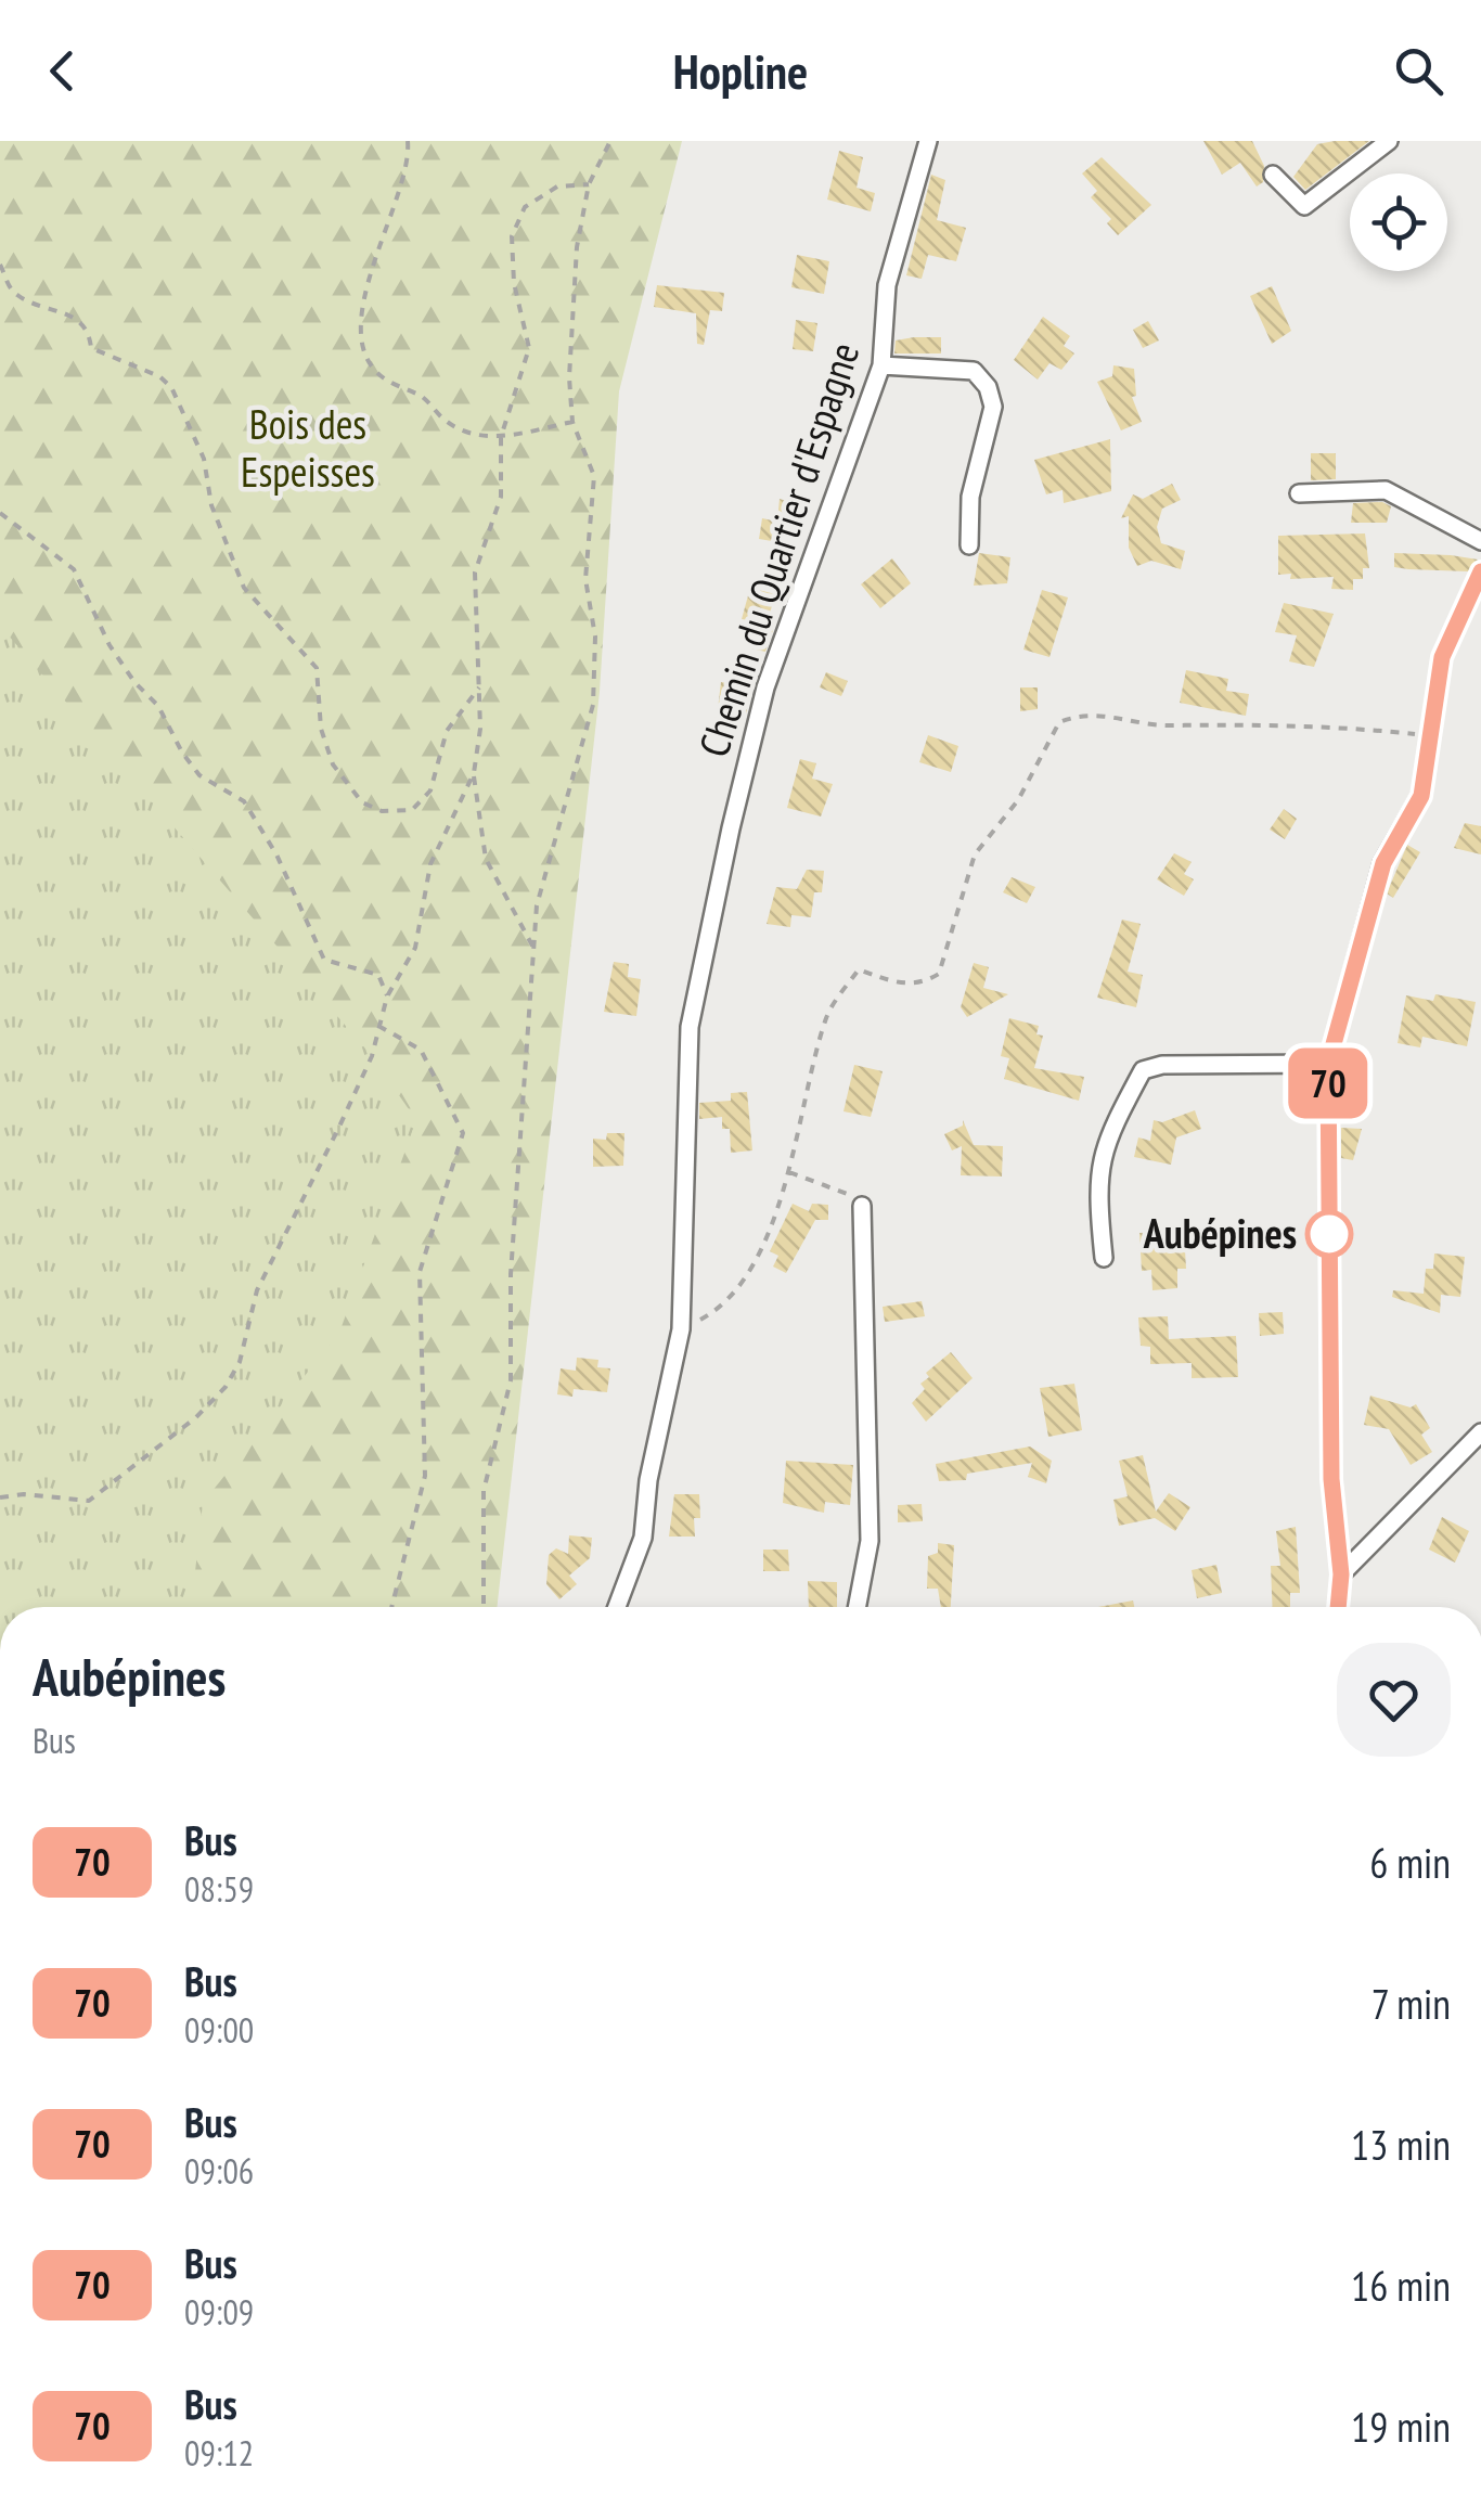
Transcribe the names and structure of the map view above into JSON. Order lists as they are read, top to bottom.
{
  "streets": {
    "street": ["Chemin du Quartier d'Espagne"]
  },
  "parks": ["Bois des Espeisses"],
  "places": ["Aubépines"],
  "lines": ["bus line 70"],
  "page": {
    "header": "Hopline",
    "on_map": "70",
    "heading": ["Aubépines", "Bus"],
    "list": [
      {
        "mark": "70",
        "name": "Bus",
        "note": "08:59",
        "value": "6 min"
      },
      {
        "mark": "70",
        "name": "Bus",
        "note": "09:00",
        "value": "7 min"
      },
      {
        "mark": "70",
        "name": "Bus",
        "note": "09:06",
        "value": "13 min"
      },
      {
        "mark": "70",
        "name": "Bus",
        "note": "09:09",
        "value": "16 min"
      },
      {
        "mark": "70",
        "name": "Bus",
        "note": "09:12",
        "value": "19 min"
      }
    ]
  }
}
